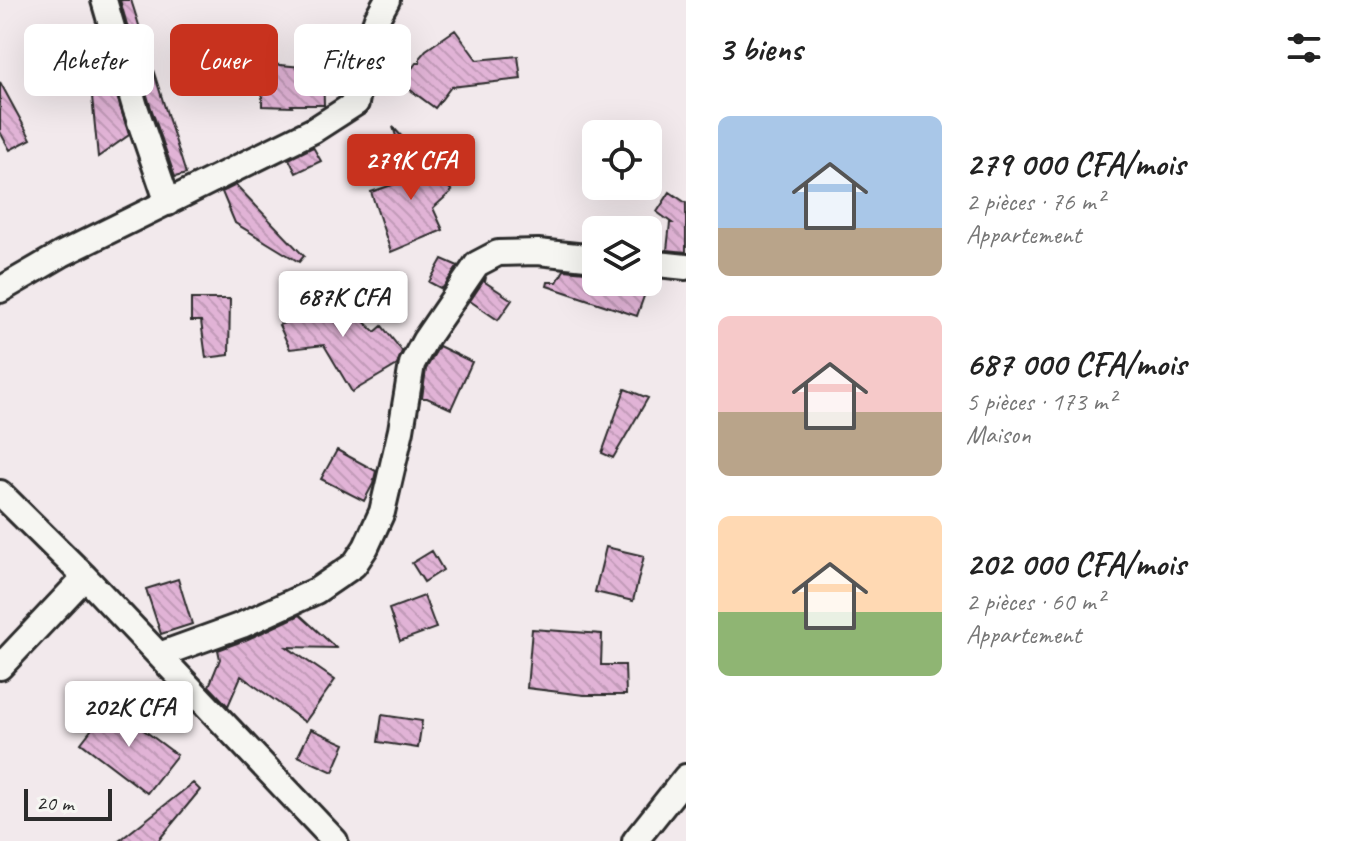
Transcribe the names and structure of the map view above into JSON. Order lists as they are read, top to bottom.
{
  "scale_bar": "20 m",
  "page": {
    "heading": "3 biens",
    "chip": ["Acheter", "Louer", "Filtres"],
    "list": [
      {
        "name": "279 000 CFA/mois",
        "note": "2 pièces · 76 m² · Appartement"
      },
      {
        "name": "687 000 CFA/mois",
        "note": "5 pièces · 173 m² · Maison"
      },
      {
        "name": "202 000 CFA/mois",
        "note": "2 pièces · 60 m² · Appartement"
      }
    ],
    "price": ["279K CFA", "687K CFA", "202K CFA"],
    "scale": "20 m"
  }
}
